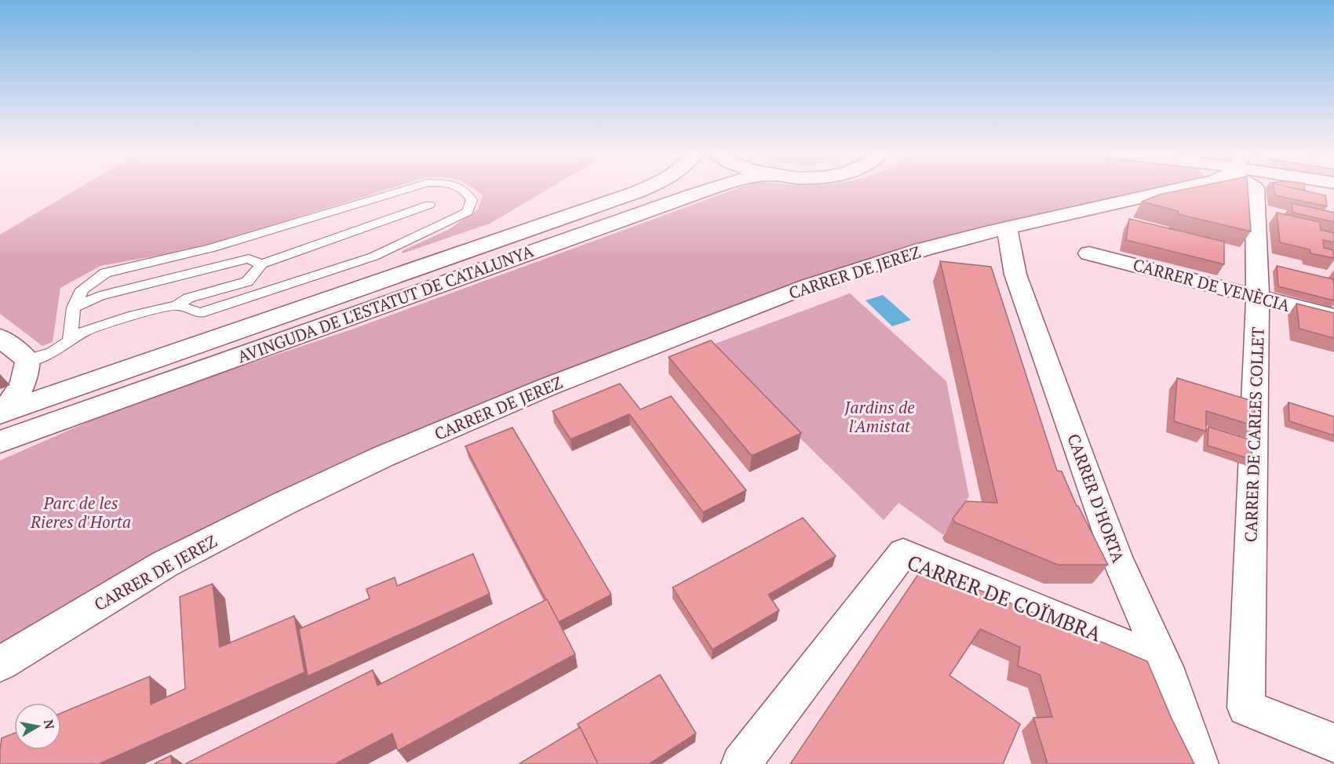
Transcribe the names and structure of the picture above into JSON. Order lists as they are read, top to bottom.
{
  "streets": {
    "street": [
      "CARRER DE JEREZ",
      "CARRER DE VENÈCIA",
      "AVINGUDA DE L'ESTATUT DE CATALUNYA",
      "CARRER DE CARLES COLLET",
      "CARRER D'HORTA",
      "CARRER DE COÏMBRA"
    ]
  },
  "crossings": [
    ["CARRER DE JEREZ", "CARRER D'HORTA"],
    ["CARRER DE VENÈCIA", "CARRER DE CARLES COLLET"],
    ["CARRER D'HORTA", "CARRER DE COÏMBRA"]
  ],
  "parks": ["Jardins de l'Amistat", "Parc de les Rieres d'Horta"],
  "north": "right"
}
